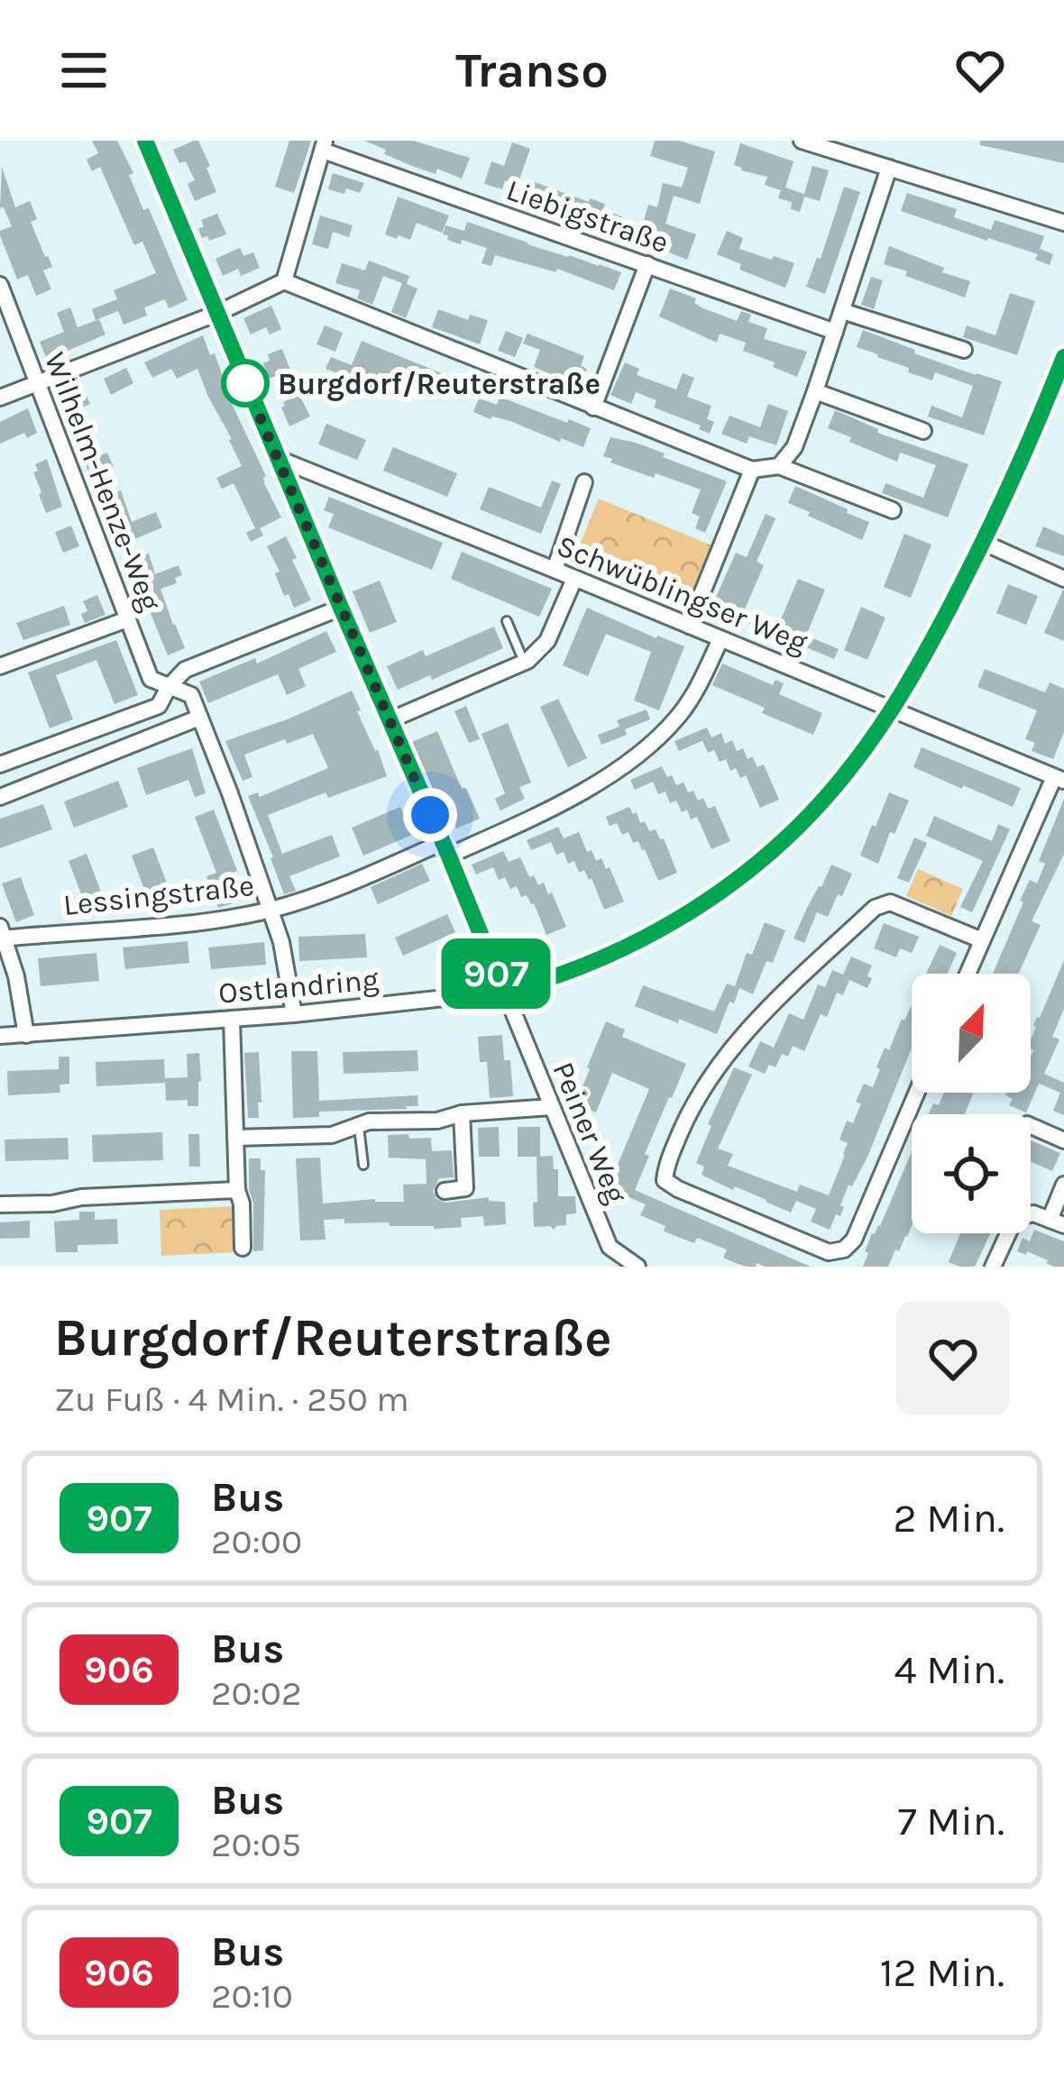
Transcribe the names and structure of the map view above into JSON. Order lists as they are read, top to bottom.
{
  "streets": {
    "street": [
      "Liebigstraße",
      "Wilhelm-Henze-Weg",
      "Schwüblingser Weg",
      "Lessingstraße",
      "Ostlandring",
      "Peiner Weg"
    ]
  },
  "crossings": [
    ["Schwüblingser Weg", "Lessingstraße"],
    ["Schwüblingser Weg", "Ostlandring"],
    ["Schwüblingser Weg", "Peiner Weg"],
    ["Lessingstraße", "Peiner Weg"],
    ["Ostlandring", "Peiner Weg"]
  ],
  "places": ["Burgdorf/Reuterstraße"],
  "lines": ["bus line 907"],
  "north": "top right",
  "page": {
    "header": "Transo",
    "on_map": "907",
    "heading": ["Burgdorf/Reuterstraße", "Zu Fuß · 4 Min. · 250 m"],
    "list": [
      {
        "mark": "907",
        "name": "Bus",
        "note": "20:00",
        "value": "2 Min."
      },
      {
        "mark": "906",
        "name": "Bus",
        "note": "20:02",
        "value": "4 Min."
      },
      {
        "mark": "907",
        "name": "Bus",
        "note": "20:05",
        "value": "7 Min."
      },
      {
        "mark": "906",
        "name": "Bus",
        "note": "20:10",
        "value": "12 Min."
      }
    ]
  }
}
